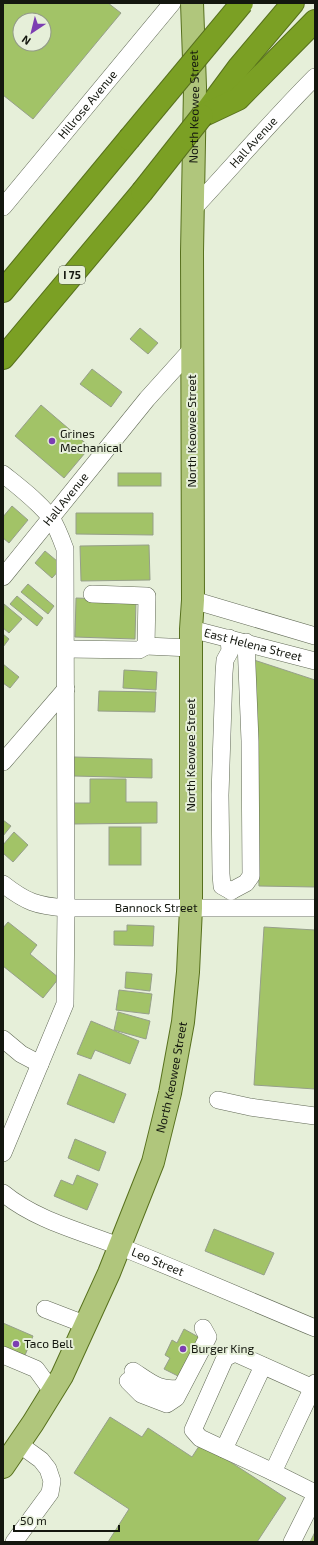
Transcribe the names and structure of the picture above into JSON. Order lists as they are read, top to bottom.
{
  "streets": {
    "highway": ["I 75"],
    "main road": ["North Keowee Street"],
    "street": [
      "Hillrose Avenue",
      "Hall Avenue",
      "East Helena Street",
      "Bannock Street",
      "Leo Street"
    ]
  },
  "crossings": [
    ["North Keowee Street", "Hall Avenue"],
    ["North Keowee Street", "East Helena Street"],
    ["North Keowee Street", "Bannock Street"],
    ["North Keowee Street", "Leo Street"]
  ],
  "places": ["Grines Mechanical", "Taco Bell", "Burger King"],
  "scale_bar": "50 m",
  "north": "bottom left"
}
